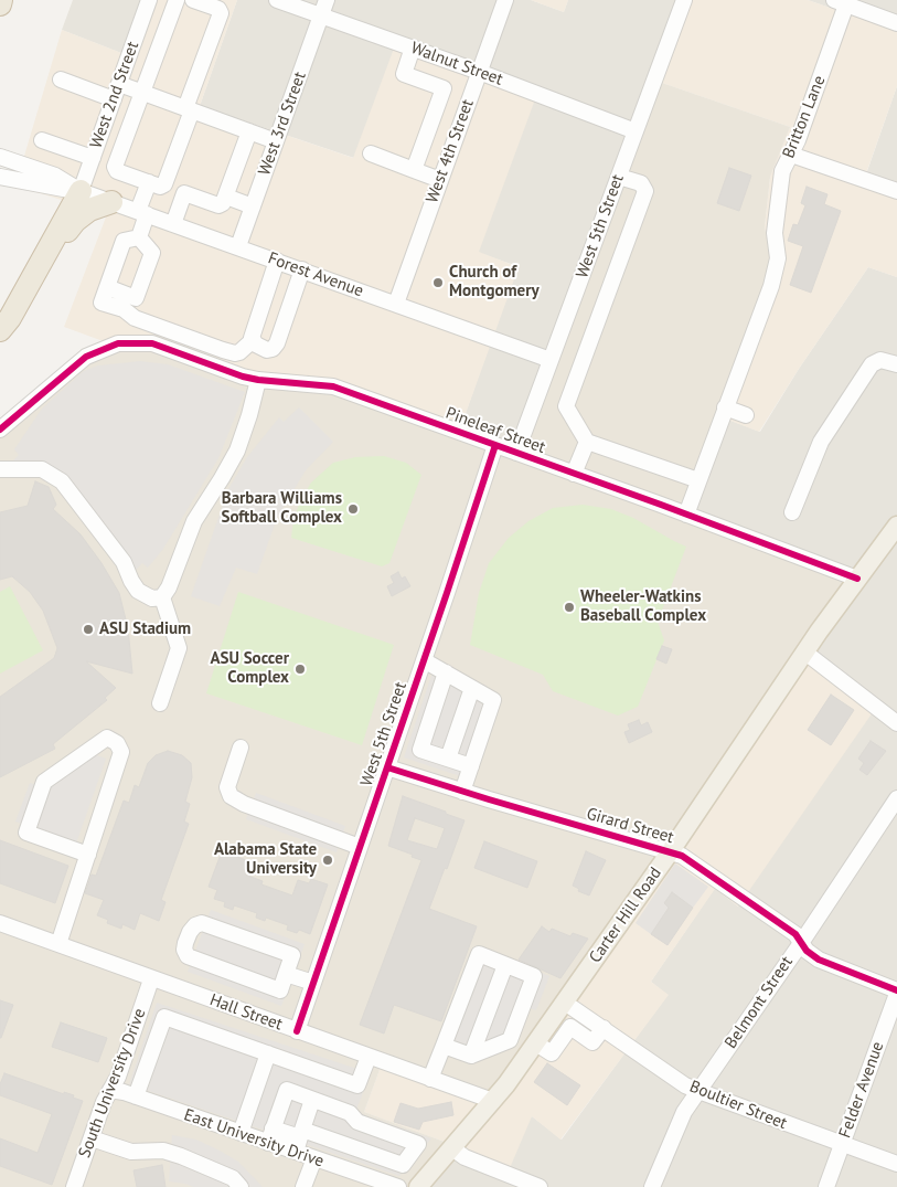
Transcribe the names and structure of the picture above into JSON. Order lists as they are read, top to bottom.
{
  "streets": {
    "main road": ["Carter Hill Road"],
    "street": [
      "Walnut Street",
      "West 2nd Street",
      "Britton Lane",
      "West 3rd Street",
      "West 4th Street",
      "West 5th Street",
      "Forest Avenue",
      "Pineleaf Street",
      "Girard Street",
      "Belmont Street",
      "Hall Street",
      "South University Drive",
      "Felder Avenue",
      "Boultier Street",
      "East University Drive"
    ]
  },
  "crossings": [
    ["Walnut Street", "West 3rd Street"],
    ["Walnut Street", "West 4th Street"],
    ["Walnut Street", "West 5th Street"],
    ["West 2nd Street", "Forest Avenue"],
    ["Britton Lane", "Pineleaf Street"],
    ["West 3rd Street", "Forest Avenue"],
    ["West 4th Street", "Forest Avenue"],
    ["West 5th Street", "Forest Avenue"],
    ["West 5th Street", "Pineleaf Street"],
    ["West 5th Street", "Girard Street"],
    ["West 5th Street", "Hall Street"],
    ["Pineleaf Street", "Carter Hill Road"],
    ["Girard Street", "Carter Hill Road"],
    ["Girard Street", "Belmont Street"],
    ["Girard Street", "Felder Avenue"],
    ["Carter Hill Road", "Hall Street"],
    ["Carter Hill Road", "Boultier Street"],
    ["Belmont Street", "Boultier Street"],
    ["Hall Street", "South University Drive"],
    ["South University Drive", "East University Drive"],
    ["Felder Avenue", "Boultier Street"]
  ],
  "places": [
    "Church of Montgomery",
    "Barbara Williams Softball Complex",
    "Wheeler-Watkins Baseball Complex",
    "ASU Stadium",
    "ASU Soccer Complex",
    "Alabama State University"
  ]
}
